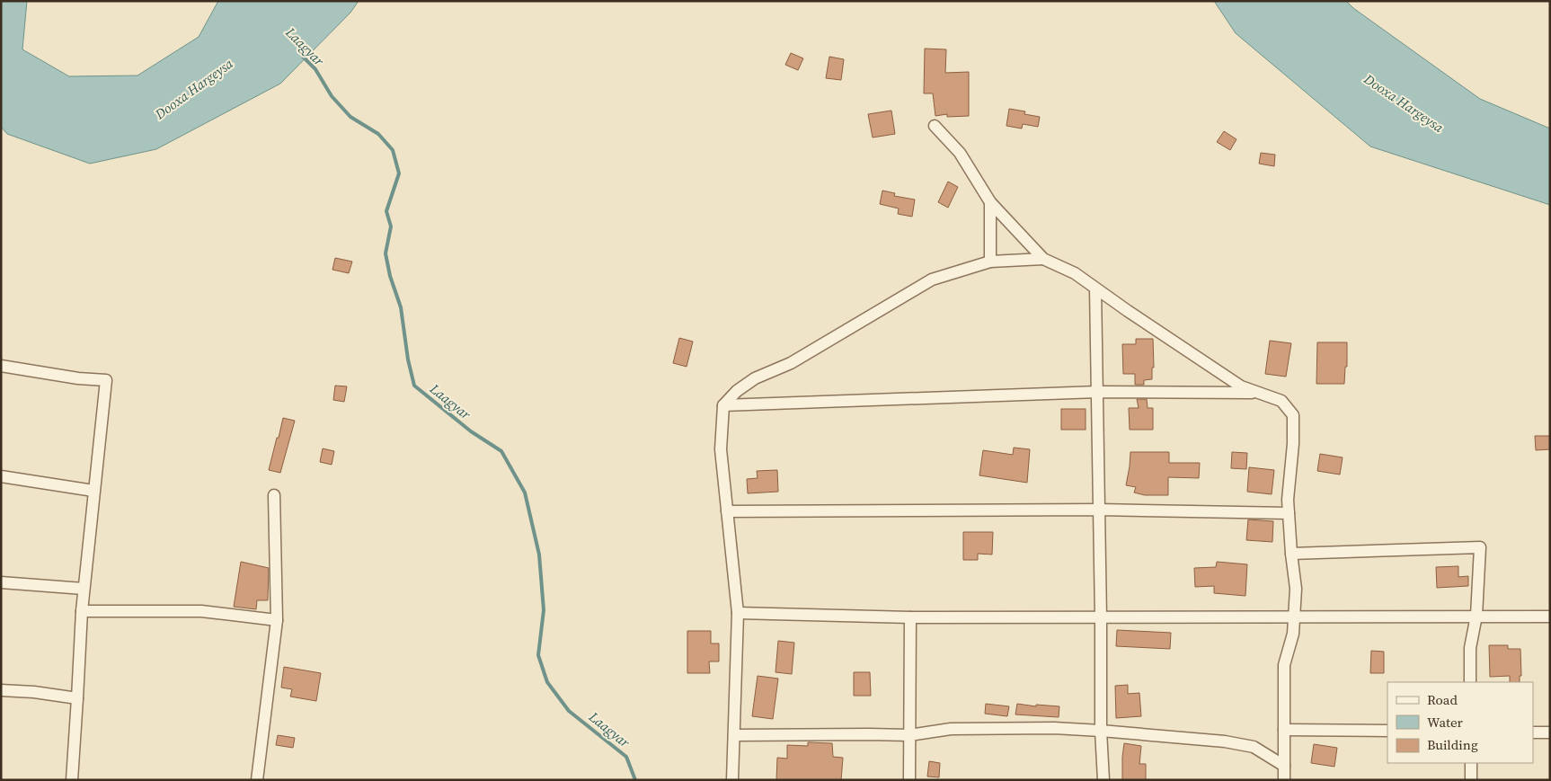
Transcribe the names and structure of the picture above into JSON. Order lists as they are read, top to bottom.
{
  "water": ["Laagyar", "Dooxa Hargeysa"],
  "legend": ["Road", "Water", "Building"]
}
